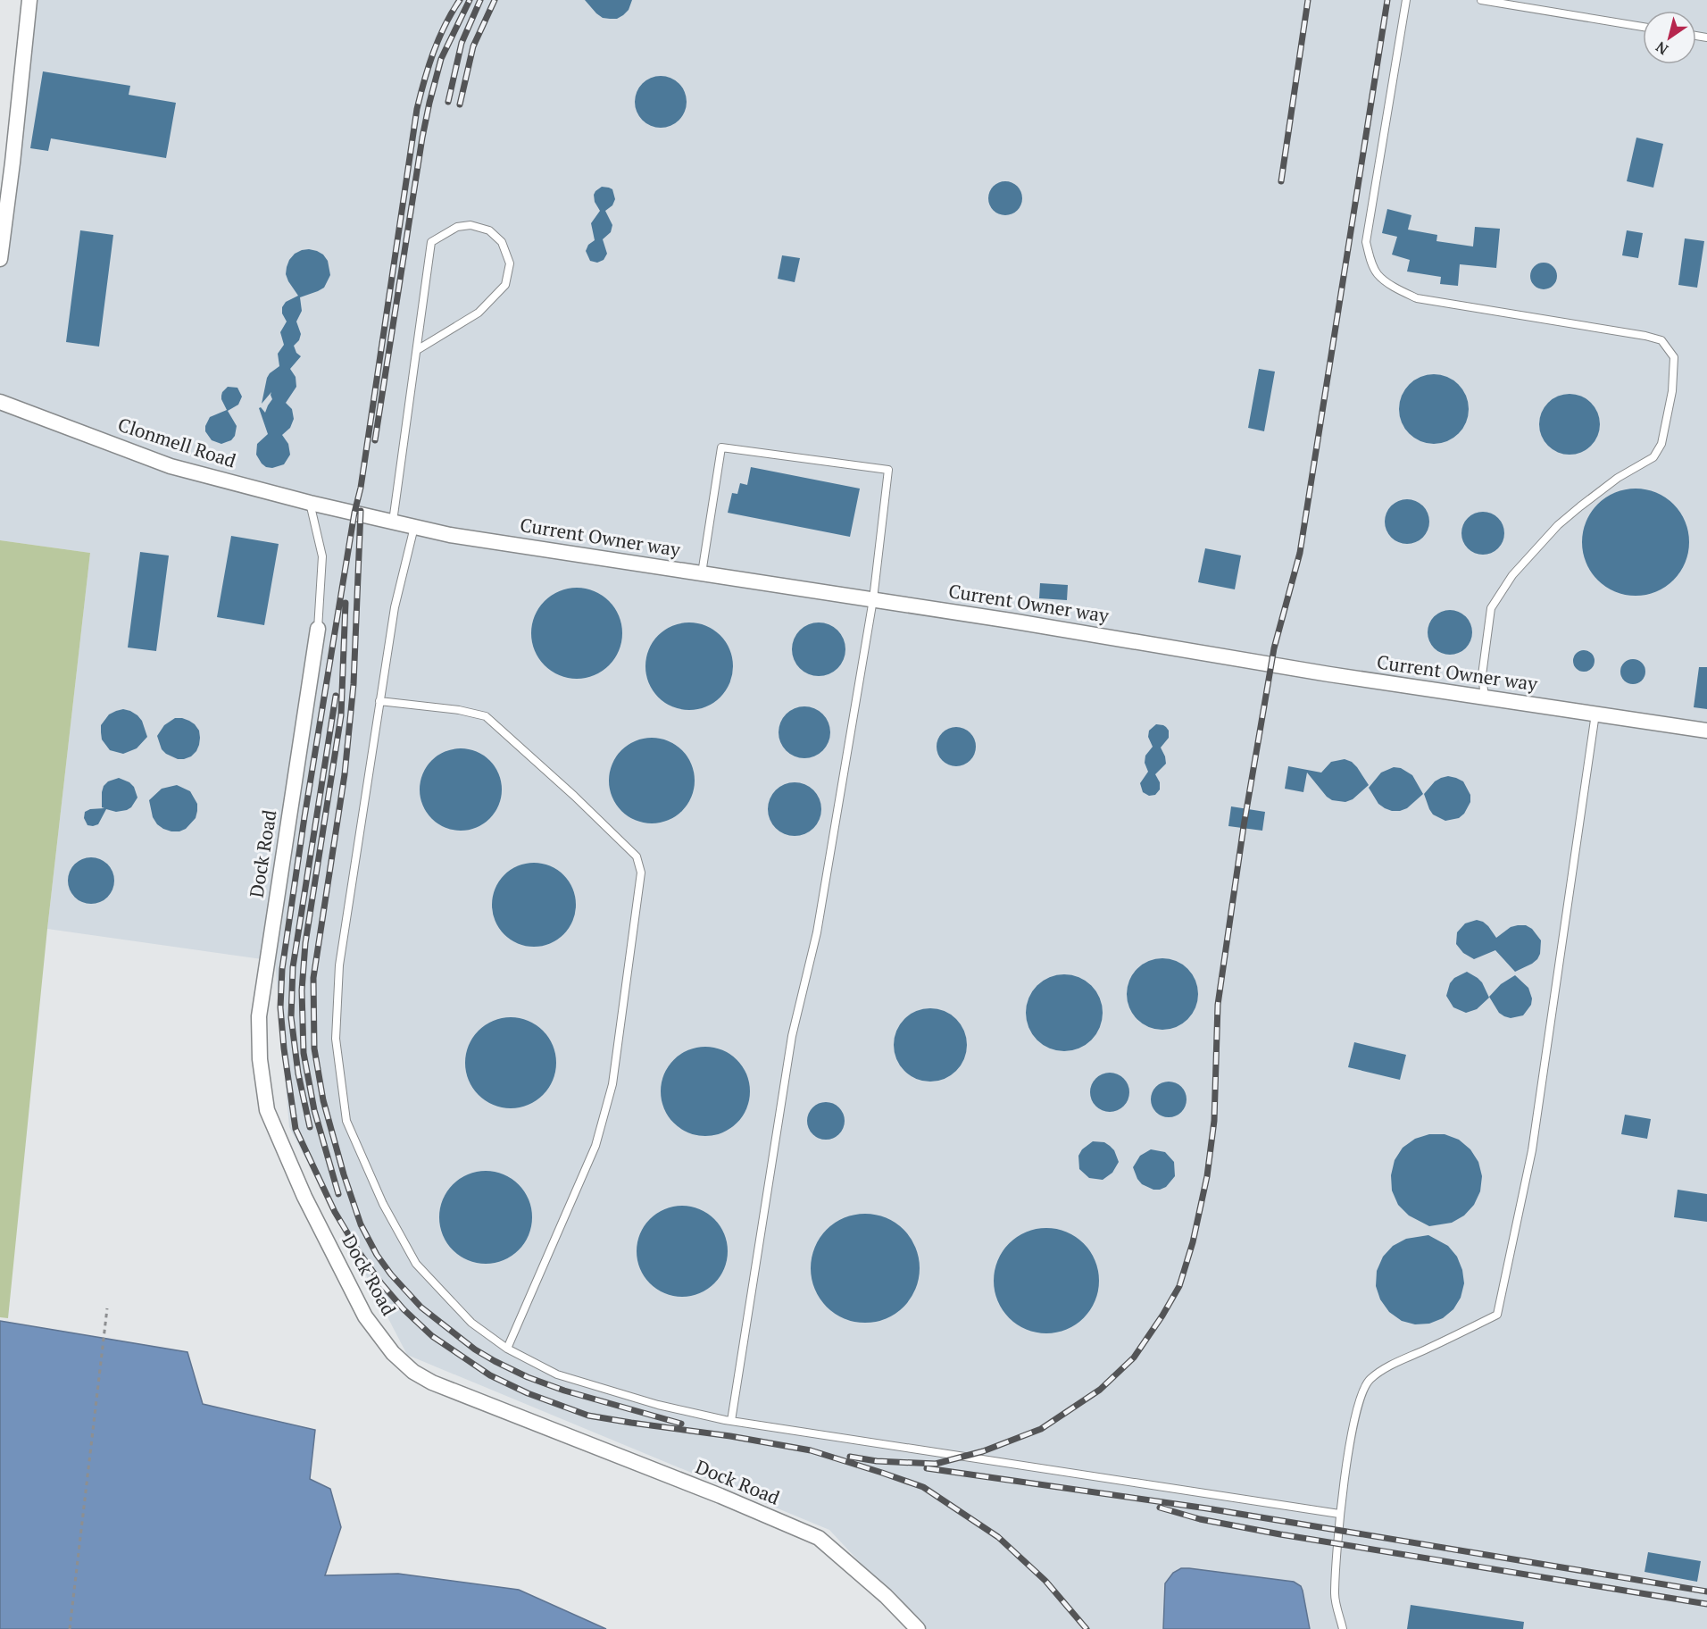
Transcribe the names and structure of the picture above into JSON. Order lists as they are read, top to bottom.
{
  "streets": {
    "street": ["Clonmell Road", "Current Owner way", "Dock Road"]
  },
  "crossings": [
    ["Clonmell Road", "Current Owner way"]
  ],
  "north": "bottom left"
}
